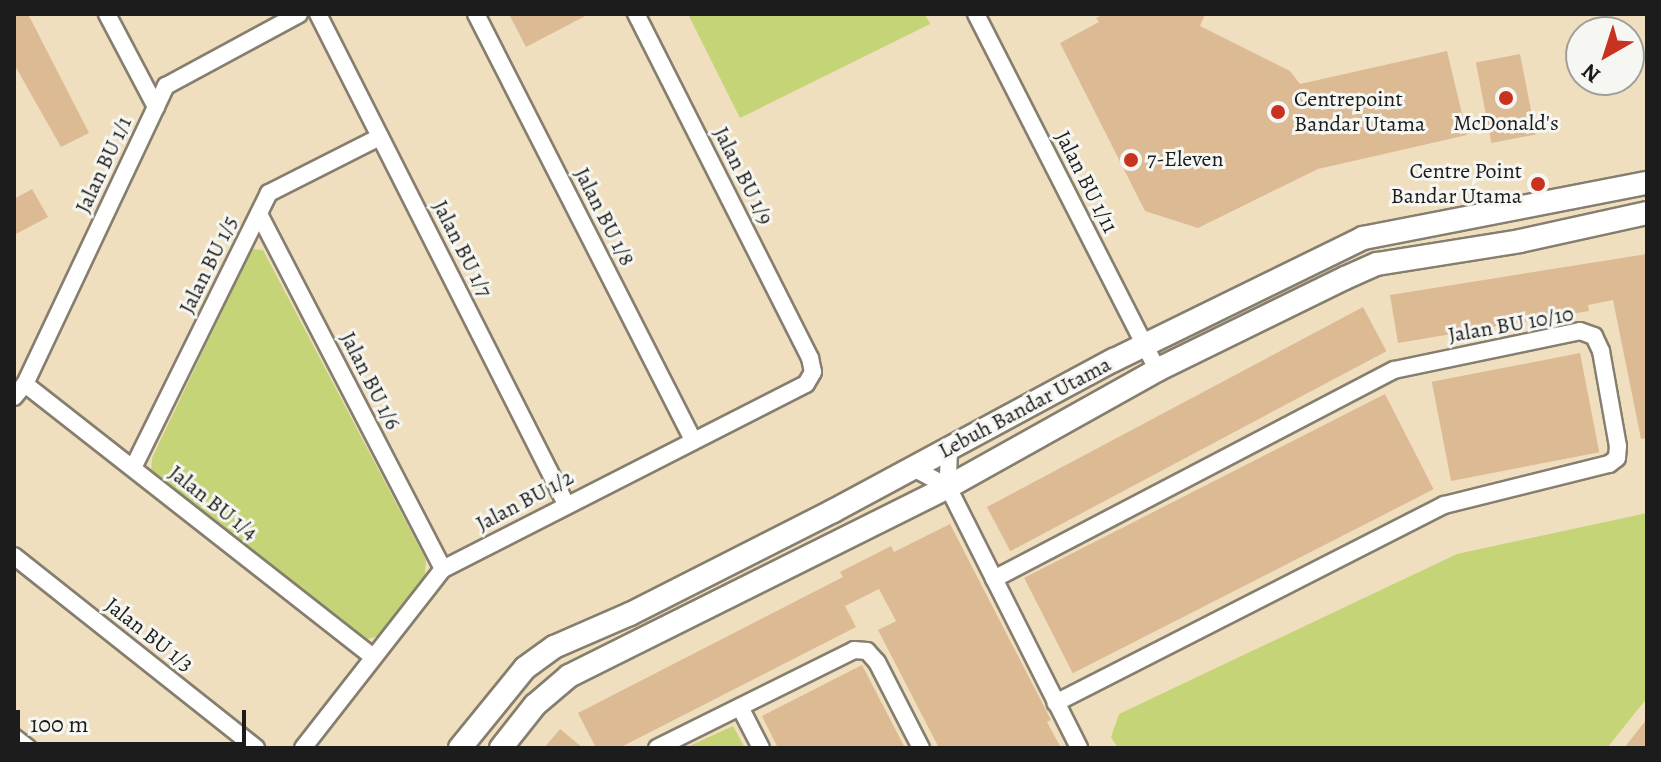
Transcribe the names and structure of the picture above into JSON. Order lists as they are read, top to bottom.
{
  "streets": {
    "main road": ["Lebuh Bandar Utama"],
    "street": [
      "Jalan BU 1/1",
      "Jalan BU 1/9",
      "Jalan BU 1/11",
      "Jalan BU 1/8",
      "Jalan BU 1/7",
      "Jalan BU 1/5",
      "Jalan BU 10/10",
      "Jalan BU 1/6",
      "Jalan BU 1/2",
      "Jalan BU 1/4",
      "Jalan BU 1/3"
    ]
  },
  "crossings": [
    ["Jalan BU 1/1", "Jalan BU 1/4"],
    ["Jalan BU 1/9", "Jalan BU 1/2"],
    ["Jalan BU 1/11", "Lebuh Bandar Utama"],
    ["Jalan BU 1/8", "Jalan BU 1/2"],
    ["Jalan BU 1/7", "Jalan BU 1/5"],
    ["Jalan BU 1/7", "Jalan BU 1/2"],
    ["Jalan BU 1/5", "Jalan BU 1/6"],
    ["Jalan BU 1/5", "Jalan BU 1/4"],
    ["Jalan BU 1/6", "Jalan BU 1/2"],
    ["Jalan BU 1/2", "Jalan BU 1/4"]
  ],
  "places": [
    "McDonald's",
    "Centrepoint Bandar Utama",
    "7-Eleven",
    "Centre Point Bandar Utama"
  ],
  "scale_bar": "100 m",
  "north": "bottom left"
}
